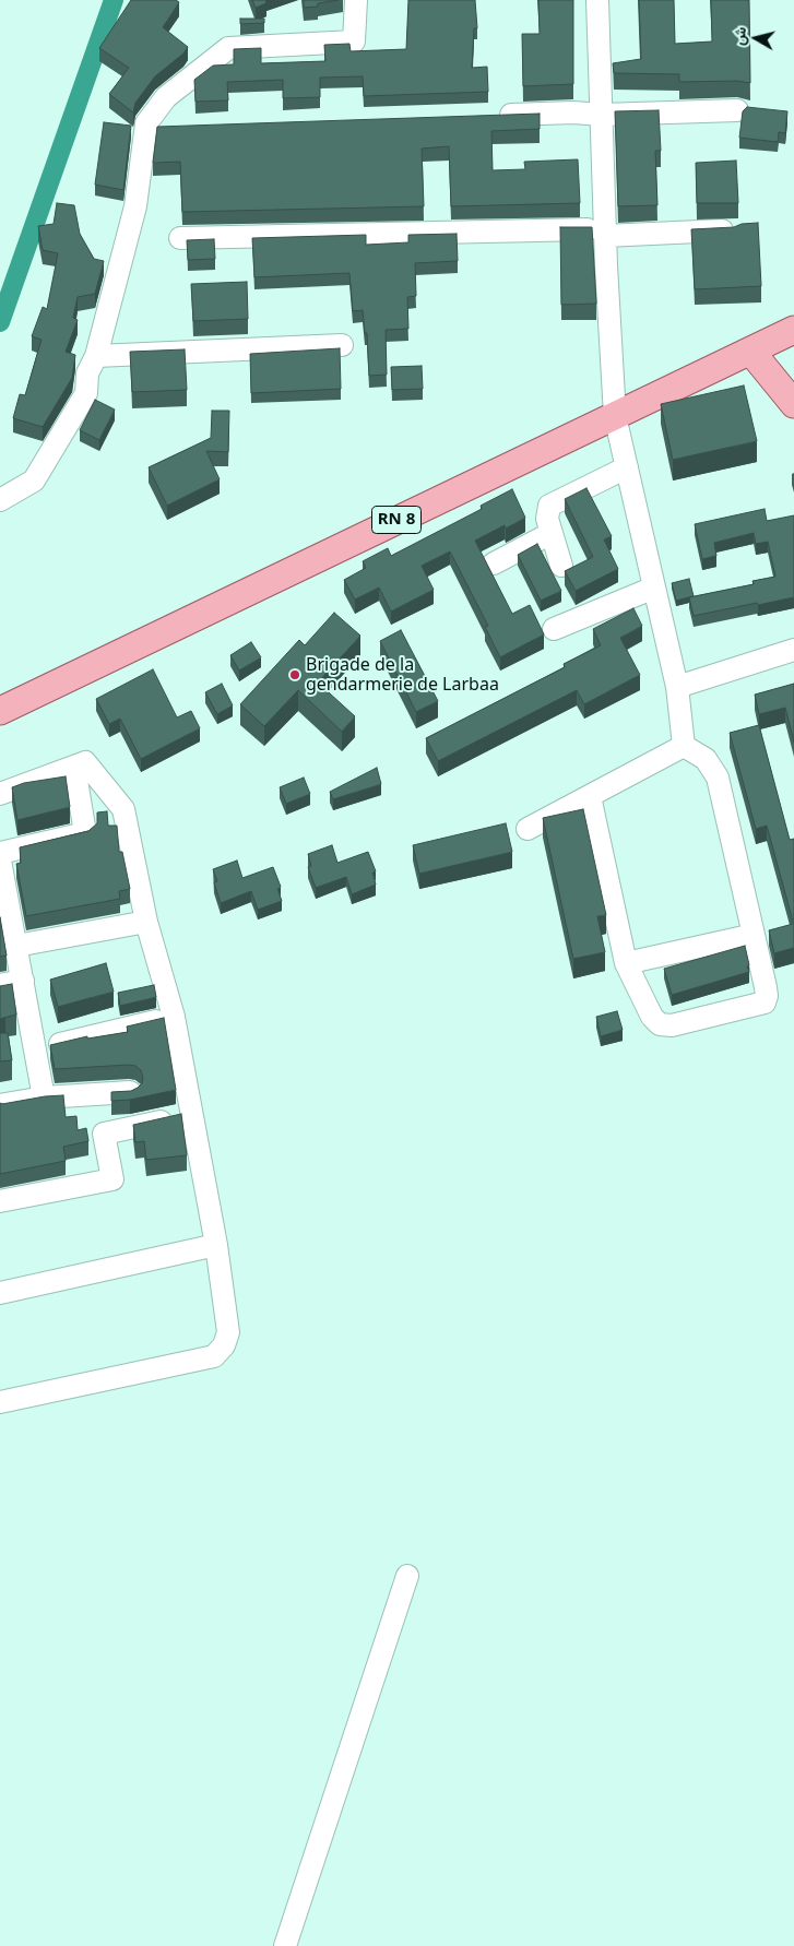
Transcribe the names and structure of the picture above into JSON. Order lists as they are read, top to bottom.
{
  "streets": {
    "main road": ["RN 8"]
  },
  "places": ["Brigade de la gendarmerie de Larbaa"],
  "north": "left"
}
